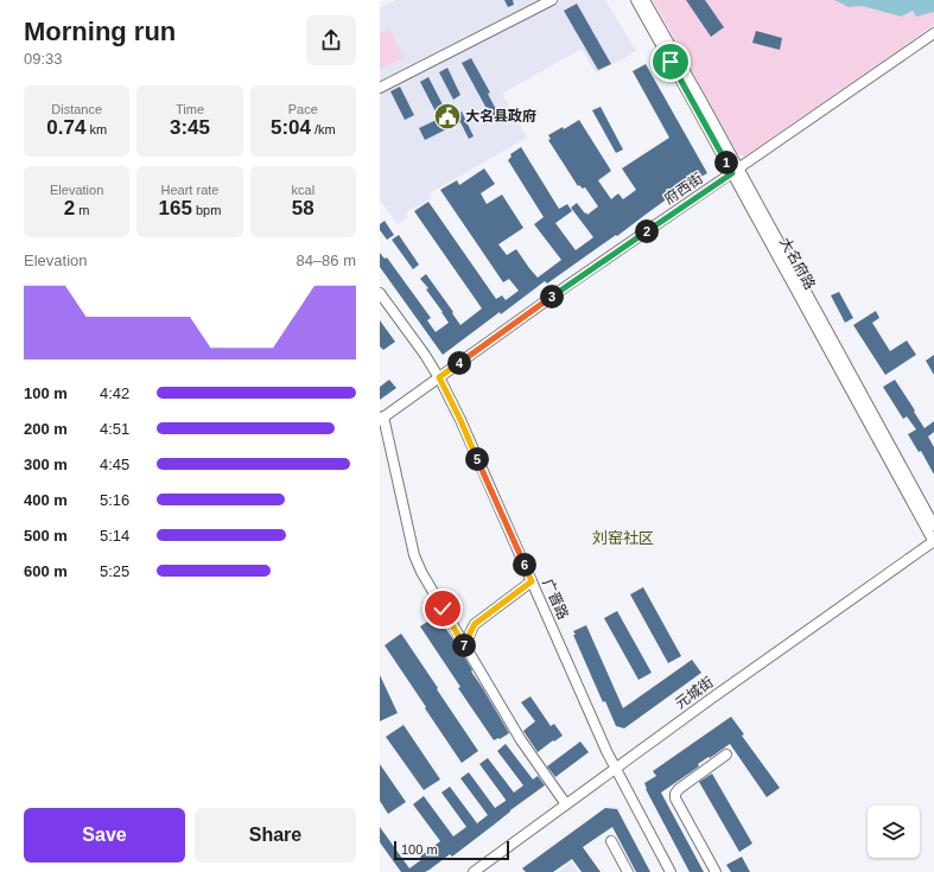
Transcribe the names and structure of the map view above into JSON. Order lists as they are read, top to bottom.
{
  "streets": {
    "street": [
      "府西街",
      "大名府路",
      "广晋路",
      "元城街"
    ]
  },
  "crossings": [
    ["府西街", "大名府路"],
    ["府西街", "广晋路"],
    ["大名府路", "元城街"],
    ["广晋路", "元城街"]
  ],
  "districts": ["刘窑社区"],
  "places": {
    "public building": ["大名县政府"]
  },
  "scale_bar": "100 m",
  "page": {
    "heading": ["Morning run", "09:33"],
    "stats": [
      ["Distance", "0.74 km"],
      ["Time", "3:45"],
      ["Pace", "5:04 /km"],
      ["Elevation", "2 m"],
      ["Heart rate", "165 bpm"],
      ["kcal", "58"]
    ],
    "pins": [
      "1",
      "2",
      "3",
      "4",
      "5",
      "6",
      "7"
    ],
    "chart": ["Elevation", "84–86 m"],
    "list": [
      {
        "name": "100 m",
        "note": "4:42"
      },
      {
        "name": "200 m",
        "note": "4:51"
      },
      {
        "name": "300 m",
        "note": "4:45"
      },
      {
        "name": "400 m",
        "note": "5:16"
      },
      {
        "name": "500 m",
        "note": "5:14"
      },
      {
        "name": "600 m",
        "note": "5:25"
      }
    ],
    "buttons": ["Save", "Share"],
    "scale": "100 m"
  }
}
